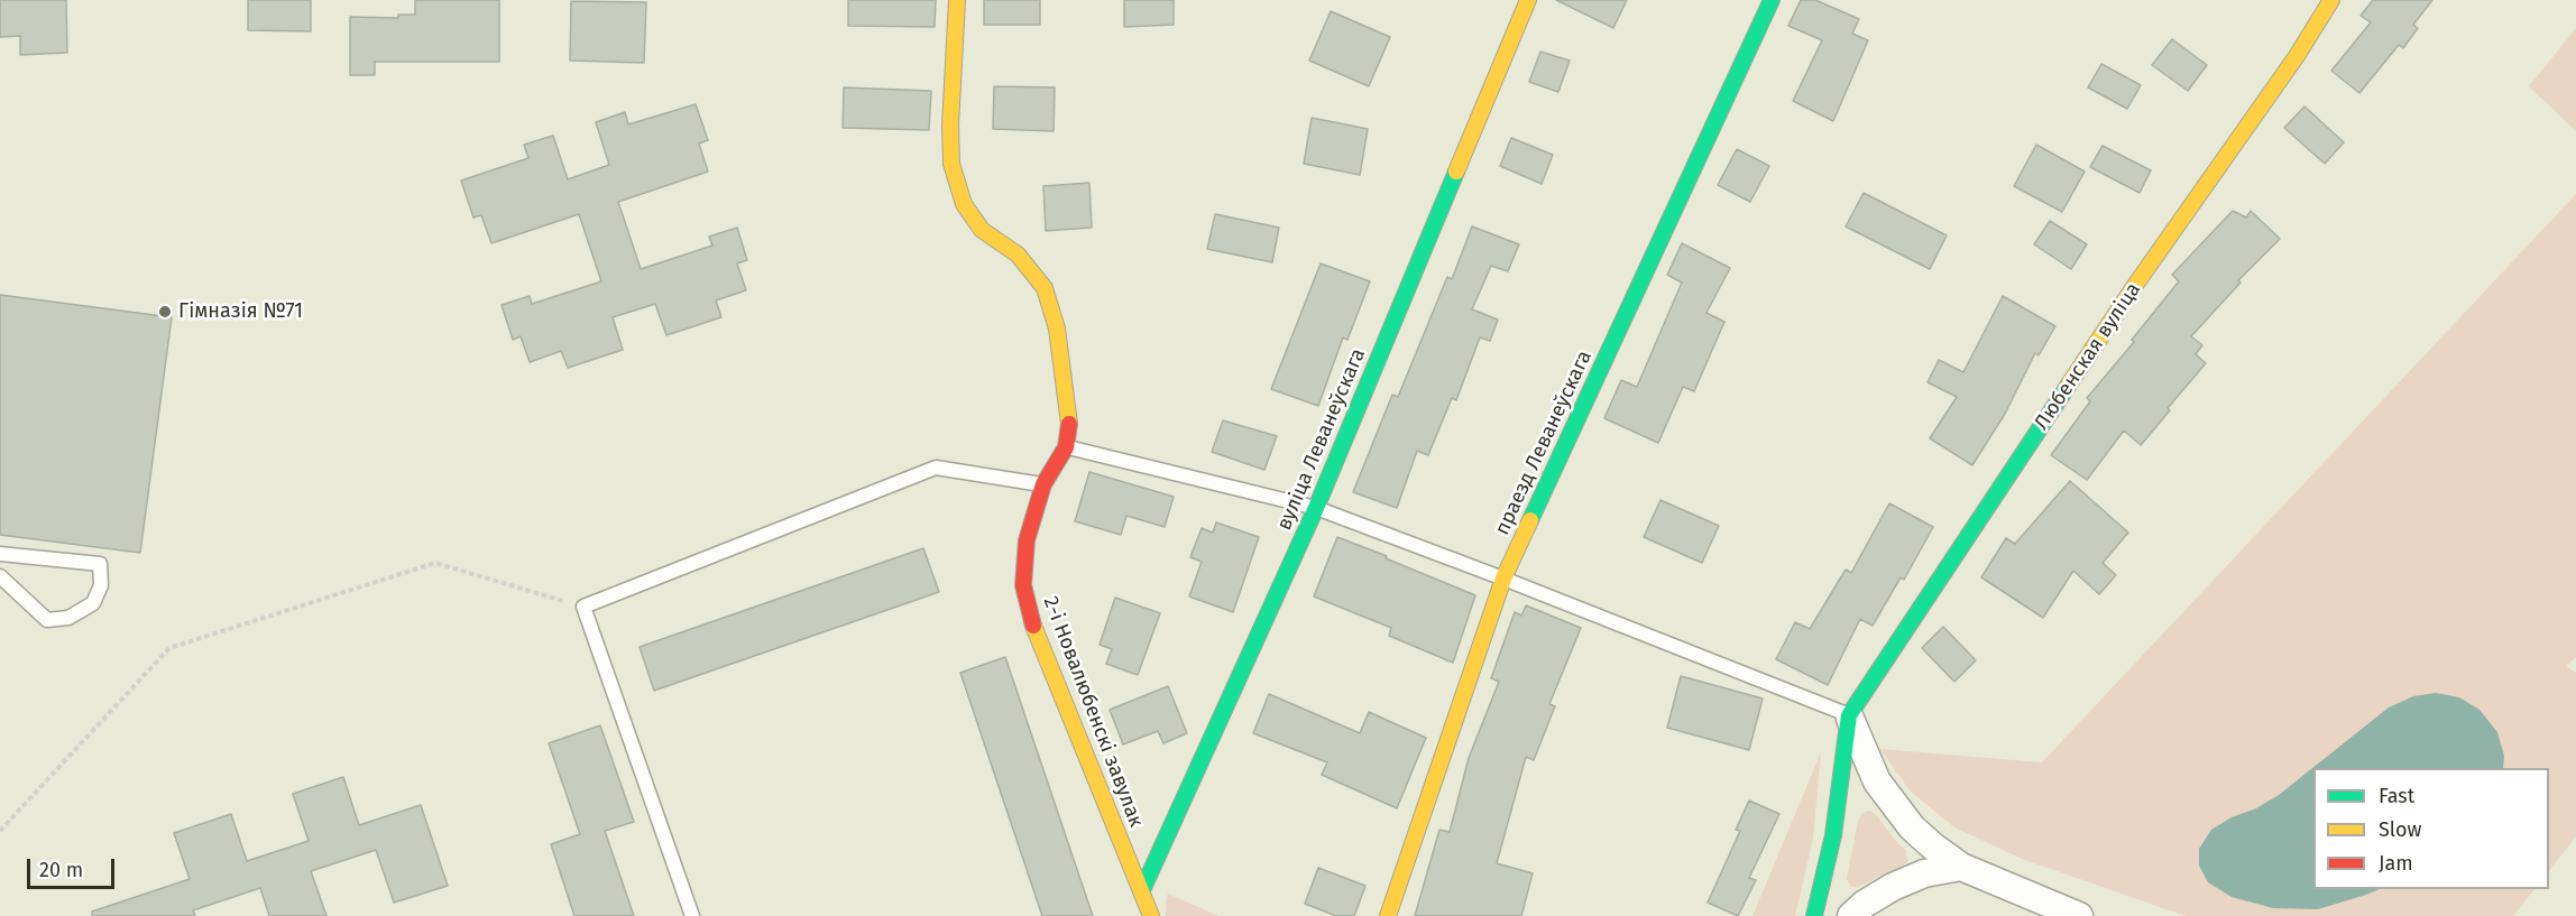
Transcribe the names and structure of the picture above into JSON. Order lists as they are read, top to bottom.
{
  "streets": {
    "street": [
      "Любенская вуліца",
      "вуліца Леванеўскага",
      "праезд Леванеўскага",
      "2-і Новалюбенскі завулак"
    ]
  },
  "crossings": [
    ["вуліца Леванеўскага", "2-і Новалюбенскі завулак"]
  ],
  "places": ["Гімназія №71"],
  "legend": ["Fast", "Slow", "Jam"],
  "scale_bar": "20 m"
}
